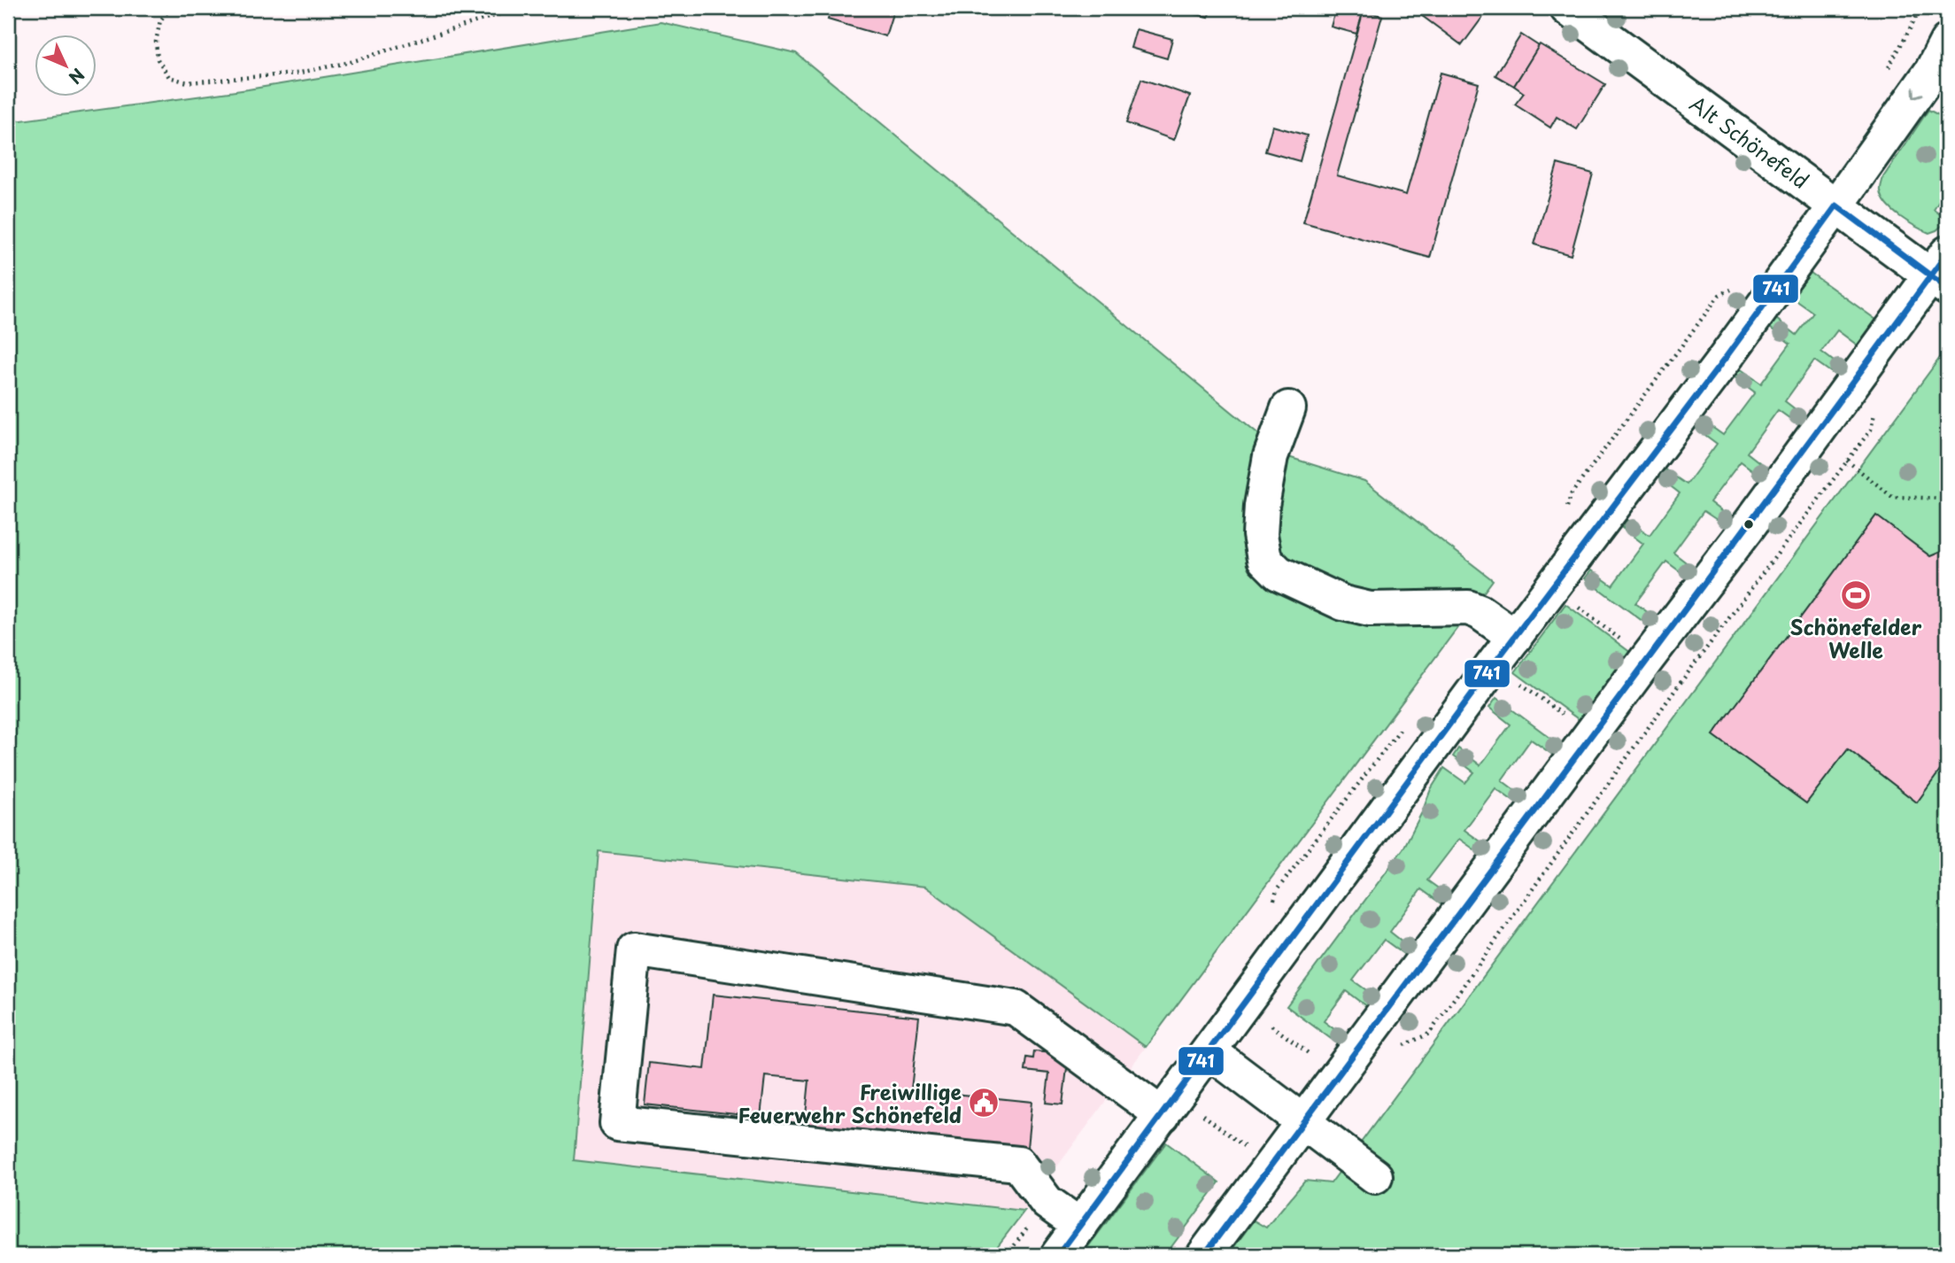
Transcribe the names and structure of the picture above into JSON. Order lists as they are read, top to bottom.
{
  "streets": {
    "street": ["Alt Schönefeld"]
  },
  "places": {
    "sports": ["Schönefelder Welle"],
    "public building": ["Freiwillige Feuerwehr Schönefeld"]
  },
  "lines": ["transit line 741"],
  "north": "bottom right"
}
